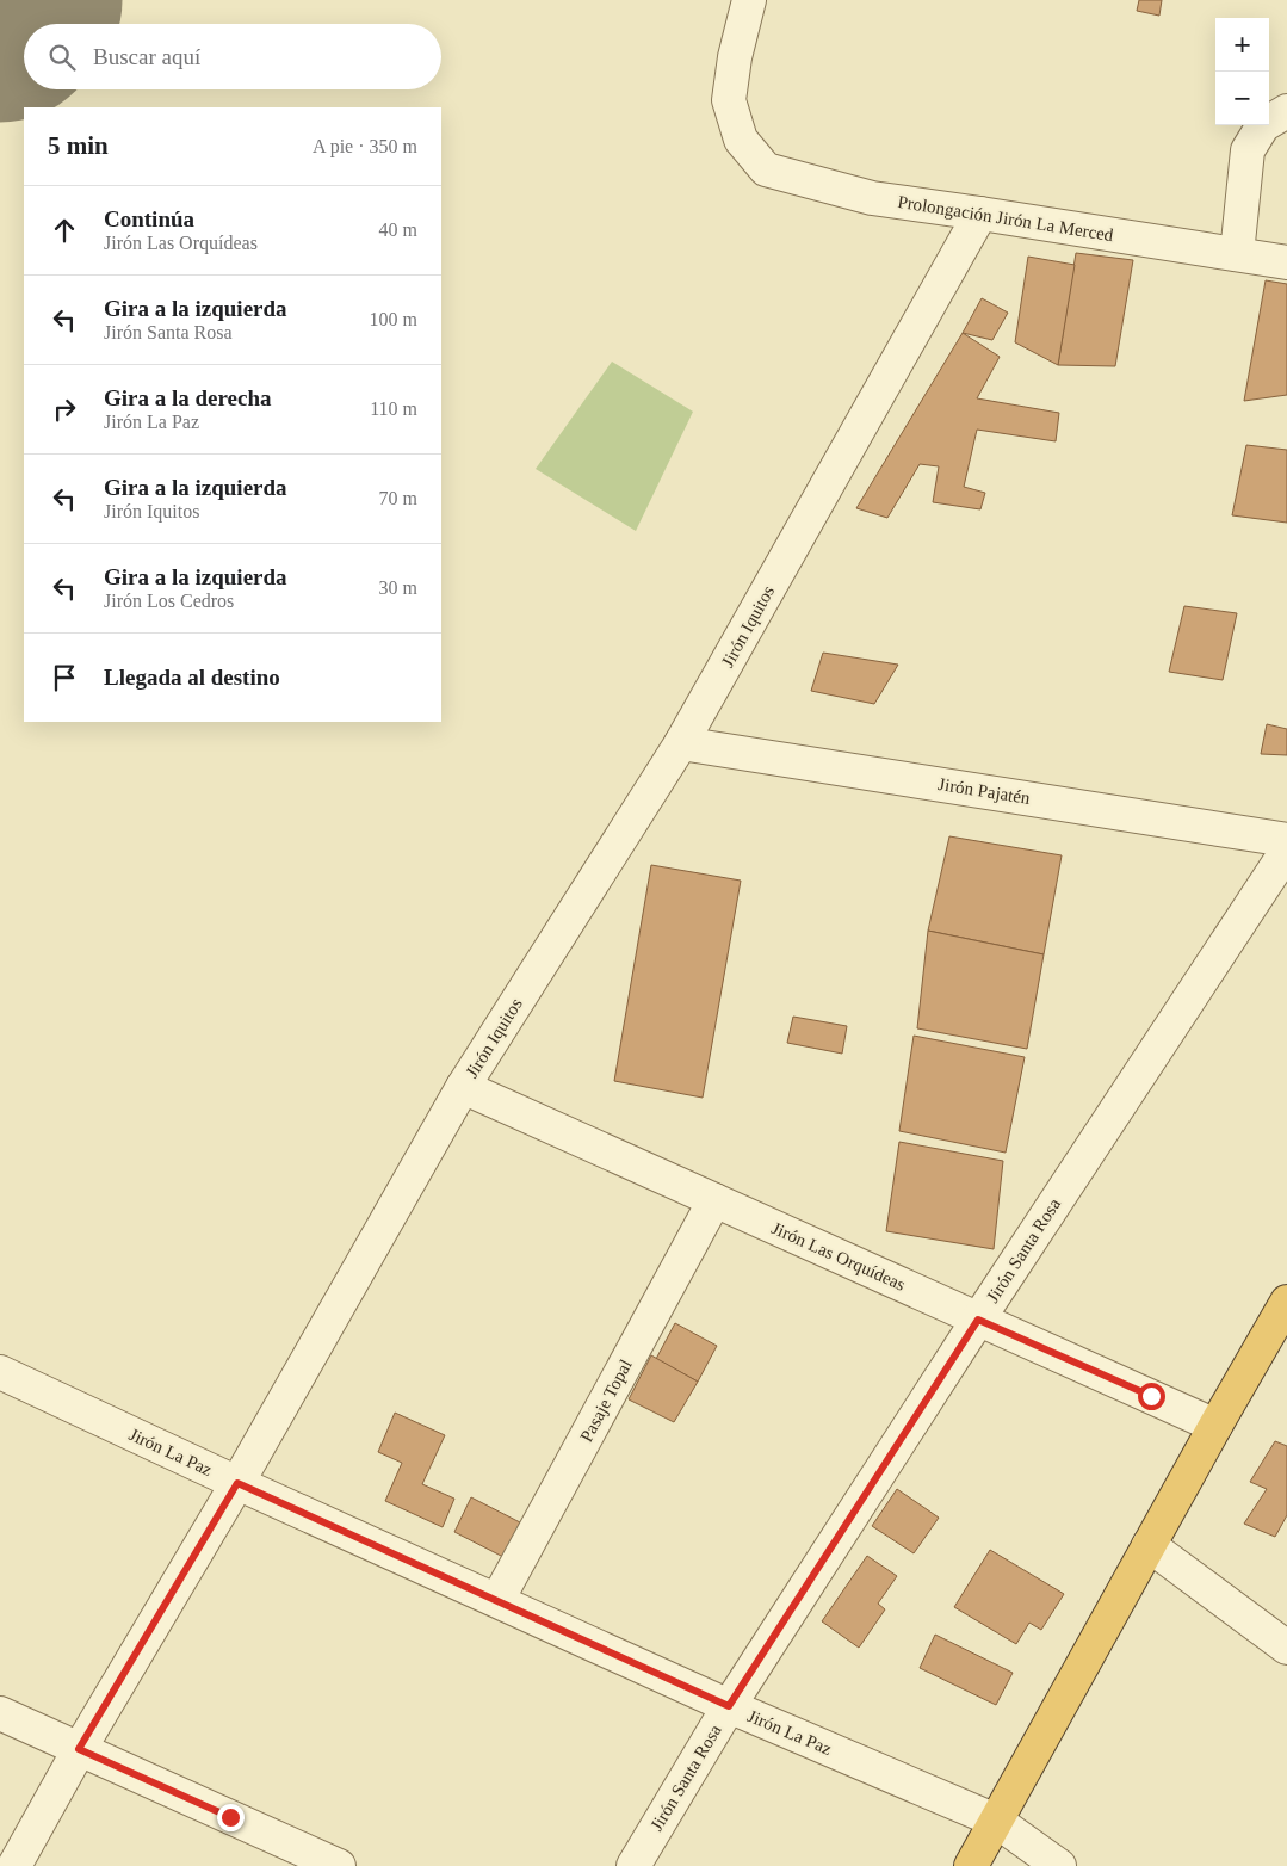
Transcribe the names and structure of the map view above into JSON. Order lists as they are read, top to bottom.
{
  "streets": {
    "street": [
      "Prolongación Jirón La Merced",
      "Jirón Iquitos",
      "Jirón Pajatén",
      "Jirón Santa Rosa",
      "Jirón Las Orquídeas",
      "Pasaje Topal",
      "Jirón La Paz"
    ]
  },
  "crossings": [
    ["Prolongación Jirón La Merced", "Jirón Iquitos"],
    ["Jirón Iquitos", "Jirón Pajatén"],
    ["Jirón Iquitos", "Jirón Las Orquídeas"],
    ["Jirón Iquitos", "Jirón La Paz"],
    ["Jirón Santa Rosa", "Jirón Las Orquídeas"],
    ["Jirón Santa Rosa", "Jirón La Paz"],
    ["Jirón Las Orquídeas", "Pasaje Topal"],
    ["Pasaje Topal", "Jirón La Paz"]
  ],
  "page": {
    "map_buttons": ["+", "−"],
    "search": "Buscar aquí",
    "heading": ["5 min", "A pie · 350 m"],
    "list": [
      ["Continúa", "Jirón Las Orquídeas", "40 m"],
      ["Gira a la izquierda", "Jirón Santa Rosa", "100 m"],
      ["Gira a la derecha", "Jirón La Paz", "110 m"],
      ["Gira a la izquierda", "Jirón Iquitos", "70 m"],
      ["Gira a la izquierda", "Jirón Los Cedros", "30 m"],
      "Llegada al destino"
    ]
  }
}
